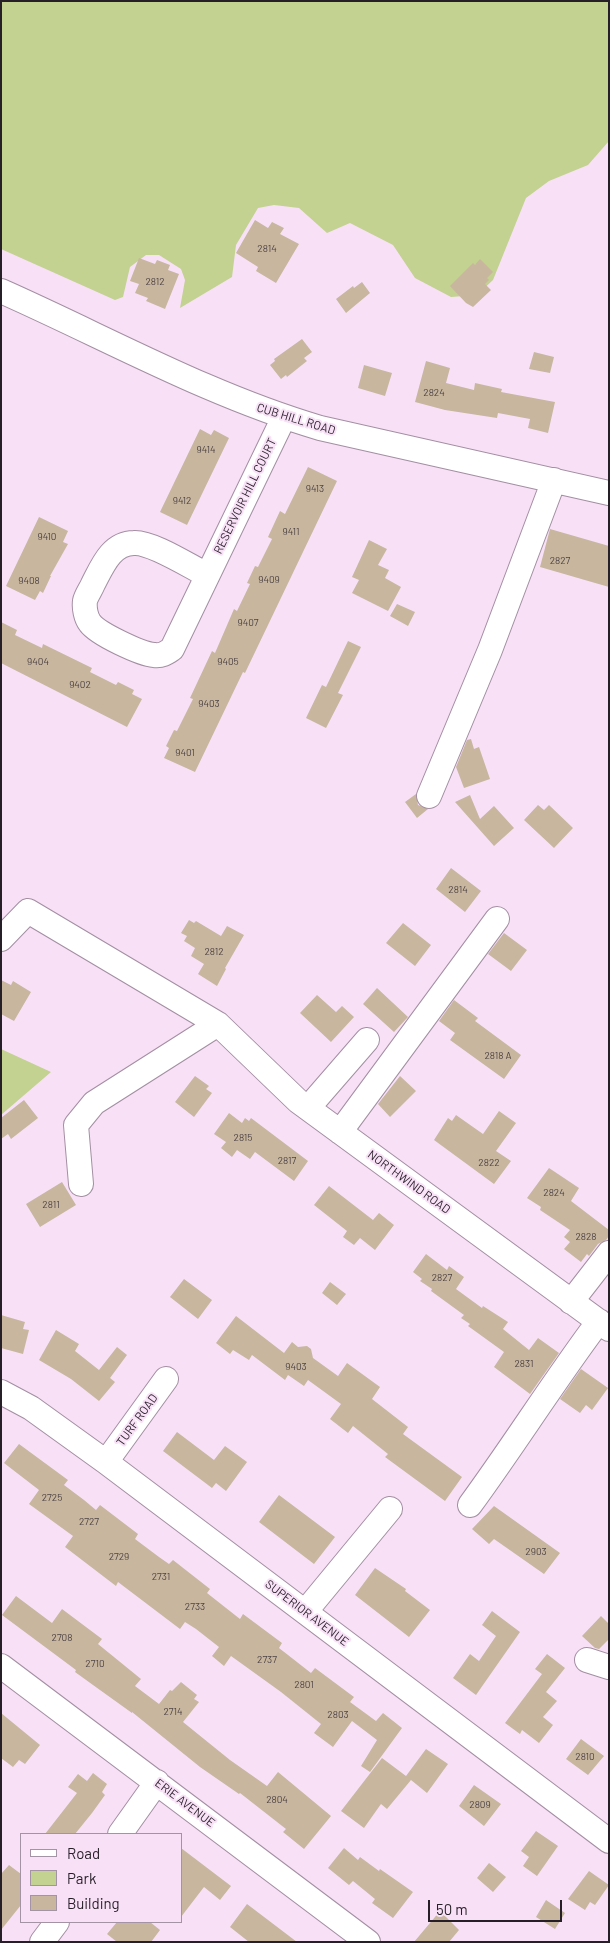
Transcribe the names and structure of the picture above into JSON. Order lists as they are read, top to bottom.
{
  "streets": {
    "street": [
      "CUB HILL ROAD",
      "RESERVOIR HILL COURT",
      "NORTHWIND ROAD",
      "TURF ROAD",
      "SUPERIOR AVENUE",
      "ERIE AVENUE"
    ]
  },
  "crossings": [
    ["CUB HILL ROAD", "RESERVOIR HILL COURT"],
    ["TURF ROAD", "SUPERIOR AVENUE"]
  ],
  "house_numbers": [
    "2814",
    "2812",
    "2824",
    "9414",
    "9413",
    "9412",
    "9411",
    "9410",
    "2827",
    "9409",
    "9408",
    "9407",
    "9404",
    "9405",
    "9402",
    "9403",
    "9401",
    "2814",
    "2812",
    "2818 A",
    "2815",
    "2817",
    "2822",
    "2824",
    "2811",
    "2828",
    "2827",
    "2831",
    "9403",
    "2725",
    "2727",
    "2903",
    "2729",
    "2731",
    "2733",
    "2708",
    "2737",
    "2710",
    "2801",
    "2714",
    "2803",
    "2810",
    "2804",
    "2809"
  ],
  "legend": ["Road", "Park", "Building"],
  "scale_bar": "50 m"
}
